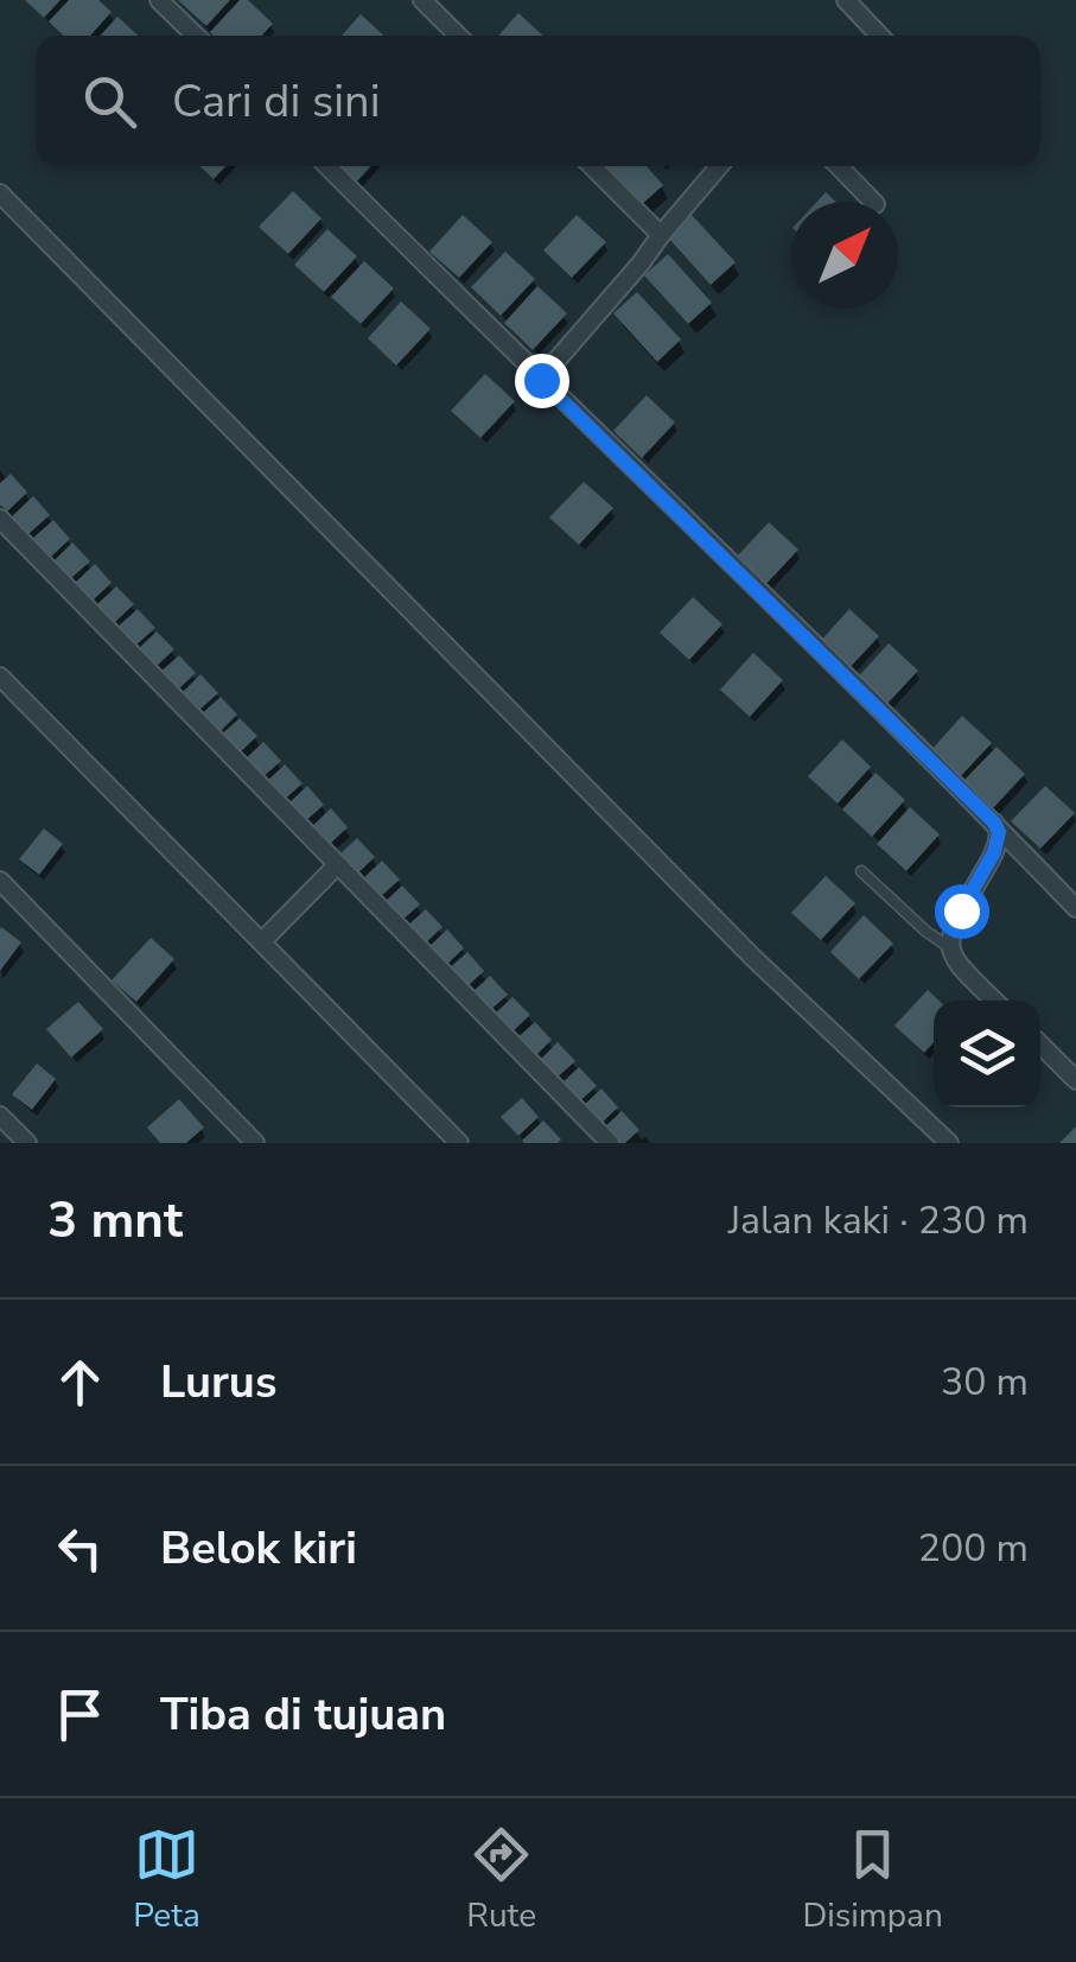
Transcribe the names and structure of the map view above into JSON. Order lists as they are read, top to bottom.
{
  "north": "top right",
  "page": {
    "search": "Cari di sini",
    "heading": ["3 mnt", "Jalan kaki · 230 m"],
    "list": [
      ["Lurus", "30 m"],
      ["Belok kiri", "200 m"],
      "Tiba di tujuan"
    ],
    "nav": ["Peta", "Rute", "Disimpan"]
  }
}
